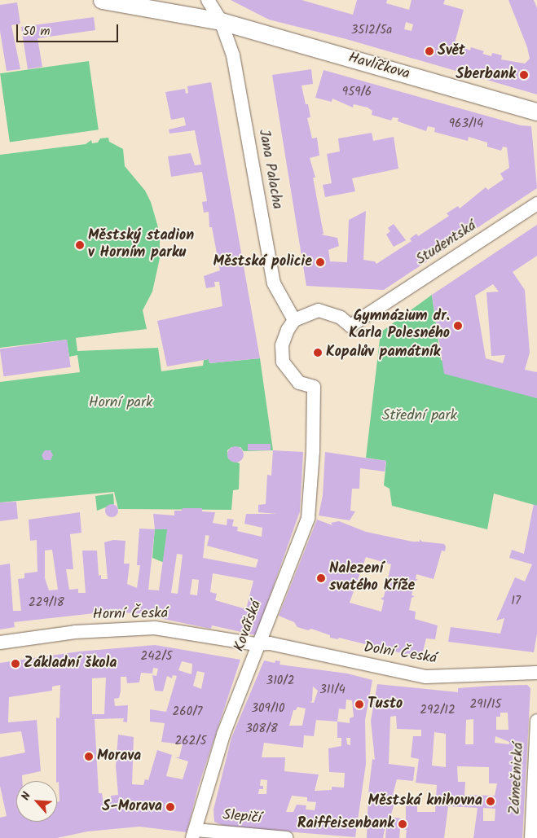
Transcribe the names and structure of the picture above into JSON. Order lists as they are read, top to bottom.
{
  "streets": {
    "main road": ["Havlíčkova"],
    "street": [
      "Jana Palacha",
      "Studentská",
      "Horní Česká",
      "Kovářská",
      "Dolní Česká",
      "Zámečnická",
      "Slepičí"
    ]
  },
  "crossings": [
    ["Havlíčkova", "Jana Palacha"],
    ["Jana Palacha", "Studentská"],
    ["Jana Palacha", "Kovářská"],
    ["Studentská", "Kovářská"],
    ["Horní Česká", "Kovářská"],
    ["Horní Česká", "Dolní Česká"],
    ["Kovářská", "Dolní Česká"],
    ["Kovářská", "Slepičí"]
  ],
  "parks": ["Horní park", "Střední park"],
  "places": [
    "Svět",
    "Sberbank",
    "Městský stadion v Horním parku",
    "Městská policie",
    "Gymnázium dr. Karla Polesného",
    "Kopalův památník",
    "Nalezení svatého Kříže",
    "Základní škola",
    "Tusto",
    "Morava",
    "Městská knihovna",
    "S-Morava",
    "Raiffeisenbank"
  ],
  "house_numbers": [
    "3512/5a",
    "959/6",
    "963/14",
    "17",
    "229/18",
    "242/5",
    "310/2",
    "311/4",
    "291/15",
    "309/10",
    "292/12",
    "260/7",
    "308/8",
    "262/5"
  ],
  "scale_bar": "50 m",
  "north": "top left"
}
